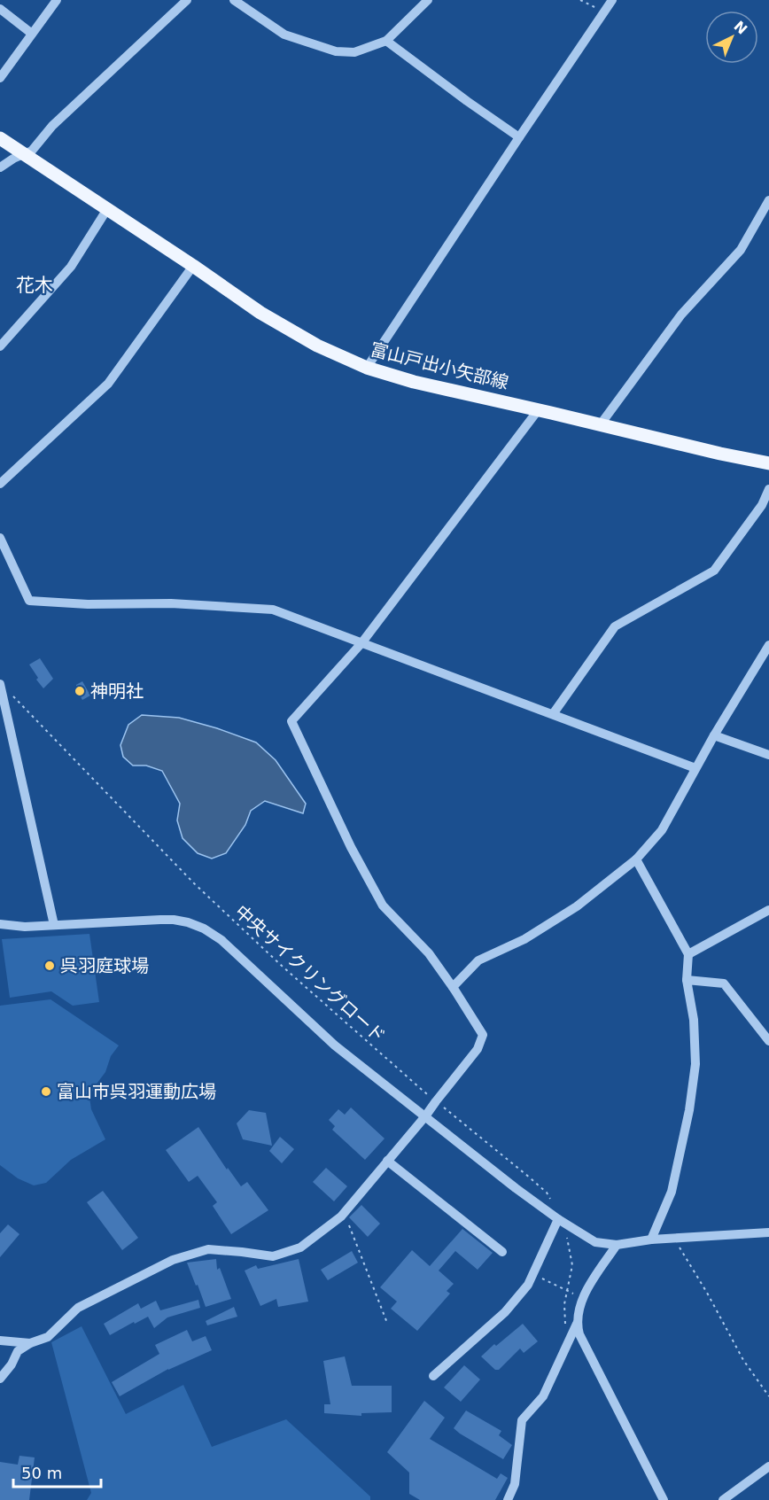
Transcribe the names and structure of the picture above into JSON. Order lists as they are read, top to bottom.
{
  "streets": {
    "main road": ["富山戸出小矢部線"],
    "path": ["中央サイクリングロード"]
  },
  "districts": ["花木"],
  "places": ["神明社", "呉羽庭球場", "富山市呉羽運動広場"],
  "scale_bar": "50 m",
  "north": "top right"
}
